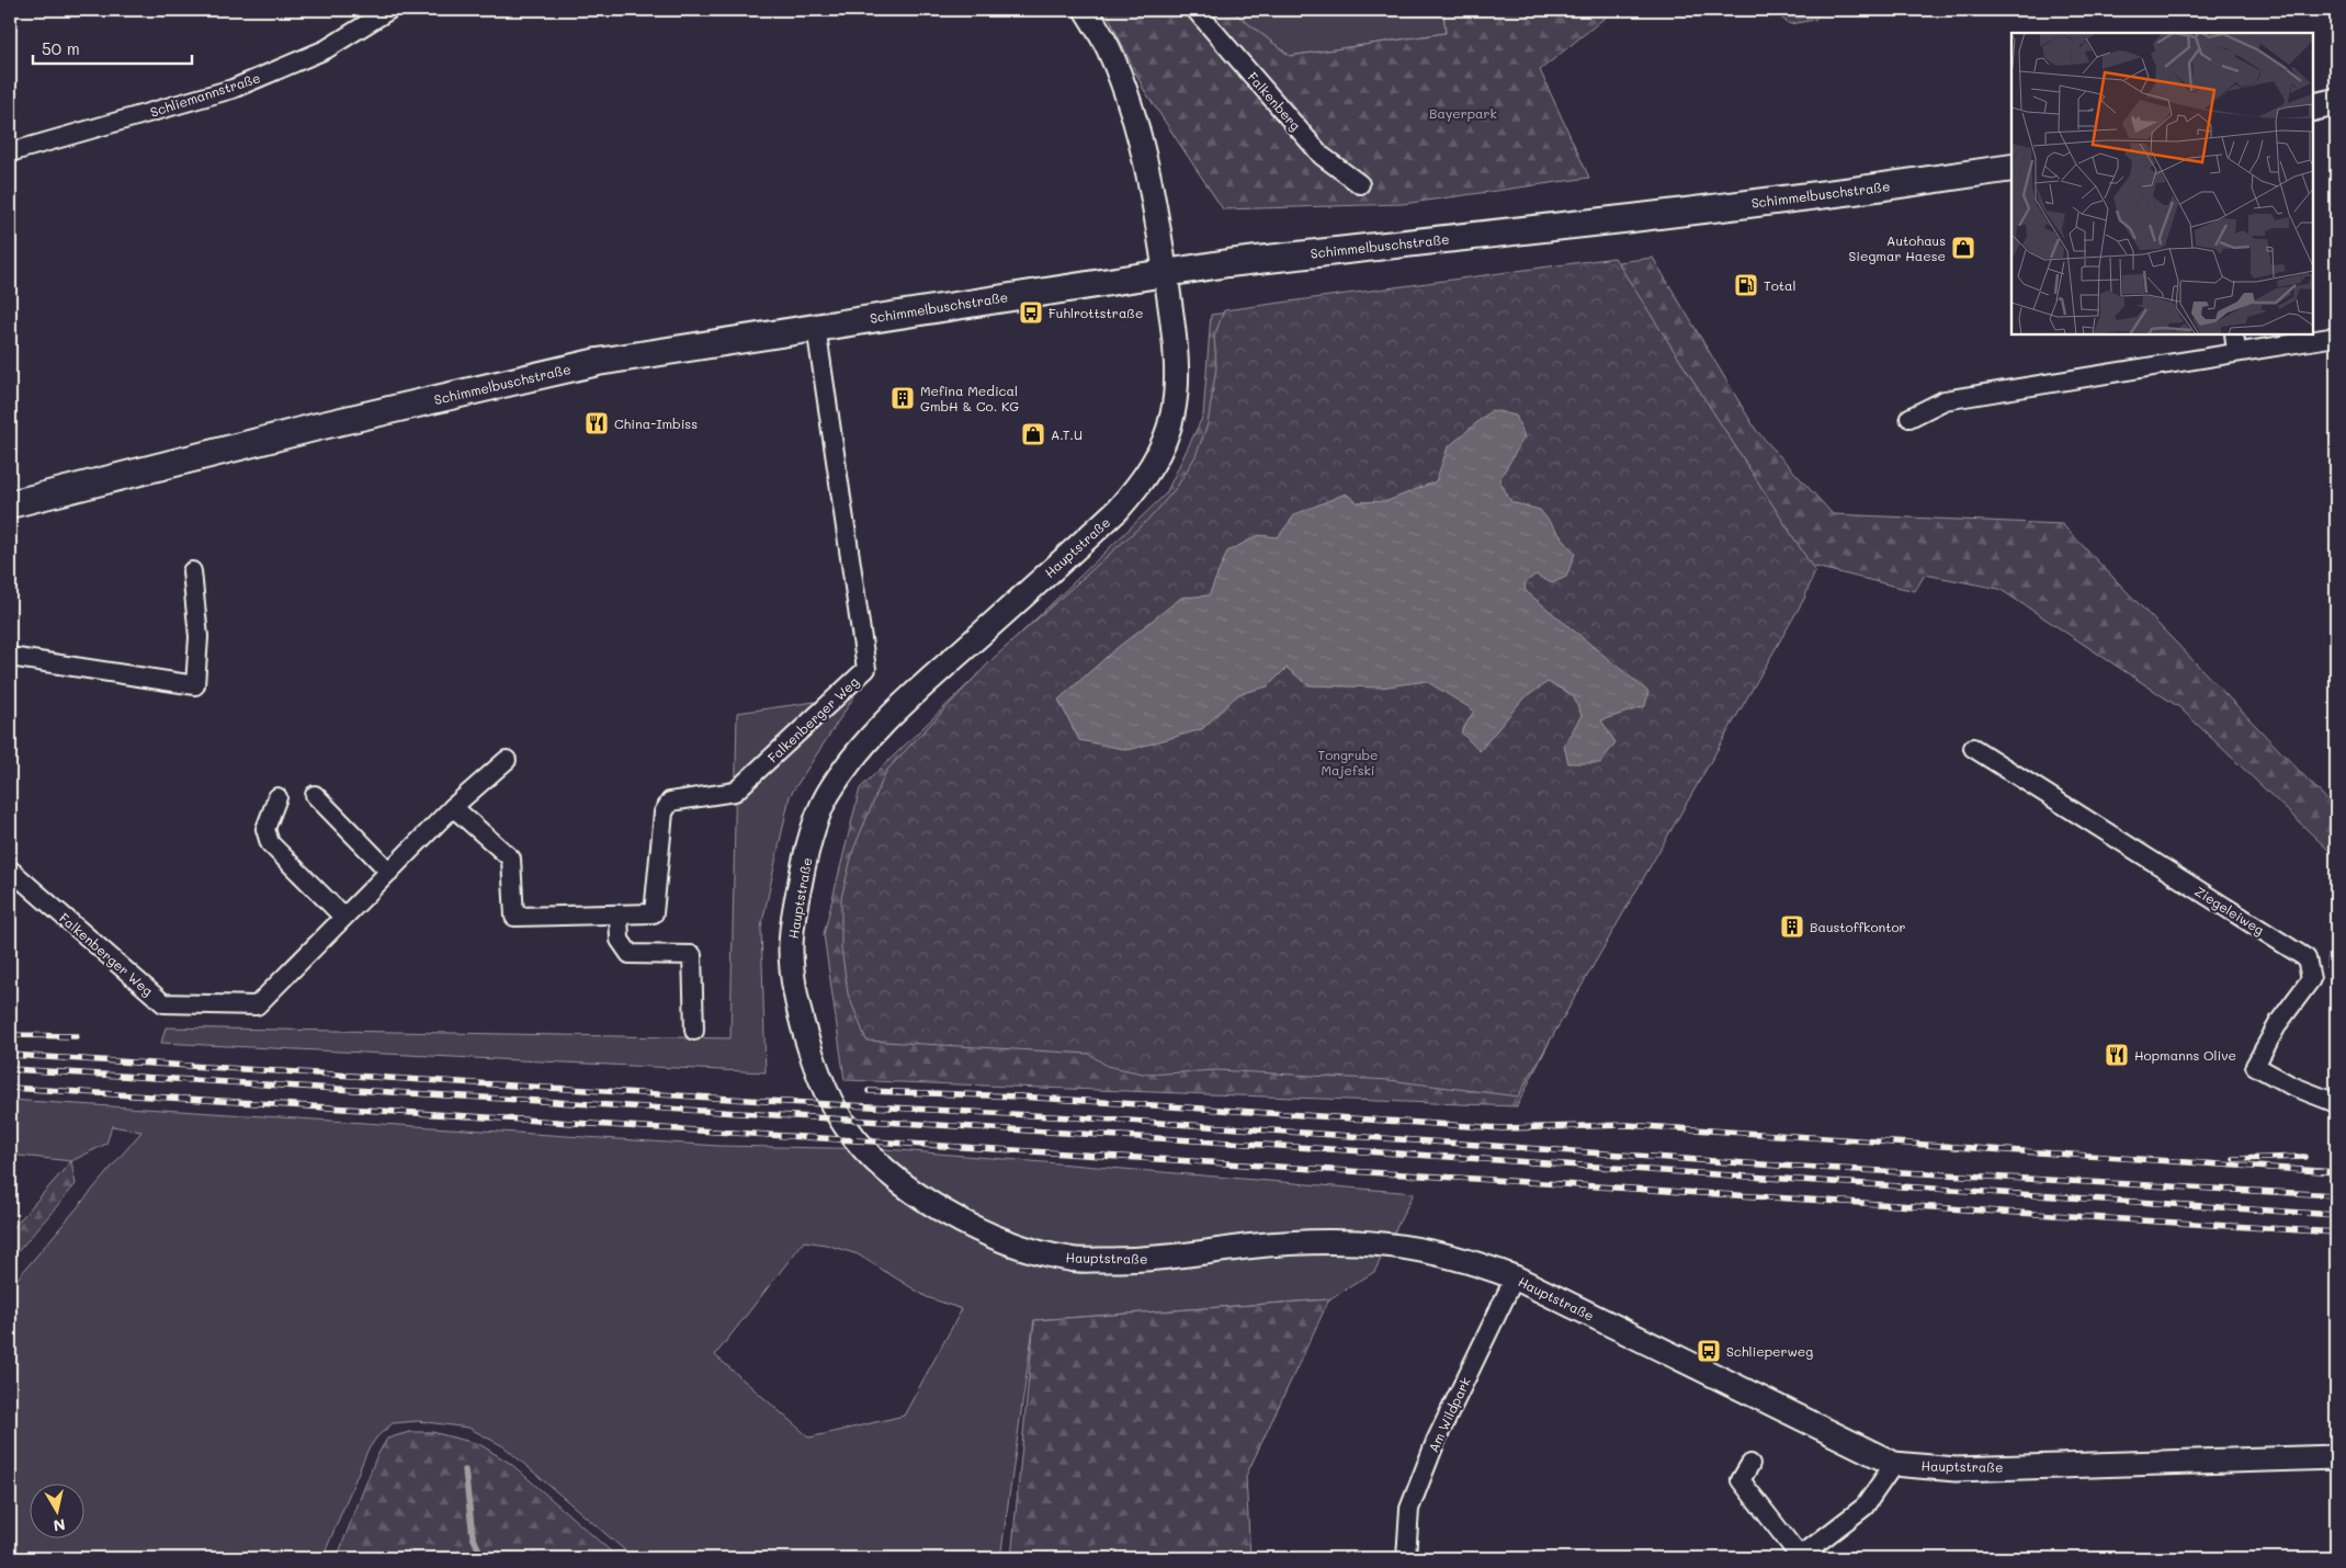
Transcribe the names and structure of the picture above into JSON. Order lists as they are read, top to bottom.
{
  "streets": {
    "main road": ["Schimmelbuschstraße"],
    "street": [
      "Schliemannstraße",
      "Falkenberg",
      "Hauptstraße",
      "Falkenberger Weg",
      "Ziegeleiweg",
      "Am Wildpark"
    ]
  },
  "crossings": [
    ["Schimmelbuschstraße", "Hauptstraße"],
    ["Schimmelbuschstraße", "Falkenberger Weg"],
    ["Hauptstraße", "Am Wildpark"]
  ],
  "parks": ["Bayerpark", "Tongrube Majefski"],
  "places": {
    "shop": ["Autohaus Siegmar Haese", "A.T.U"],
    "fuel station": ["Total"],
    "bus stop": ["Fuhlrottstraße", "Schlieperweg"],
    "building": ["Mefina Medical GmbH & Co. KG", "Baustoffkontor"],
    "restaurant": ["China-Imbiss", "Hopmanns Olive"]
  },
  "scale_bar": "50 m",
  "north": "bottom"
}
